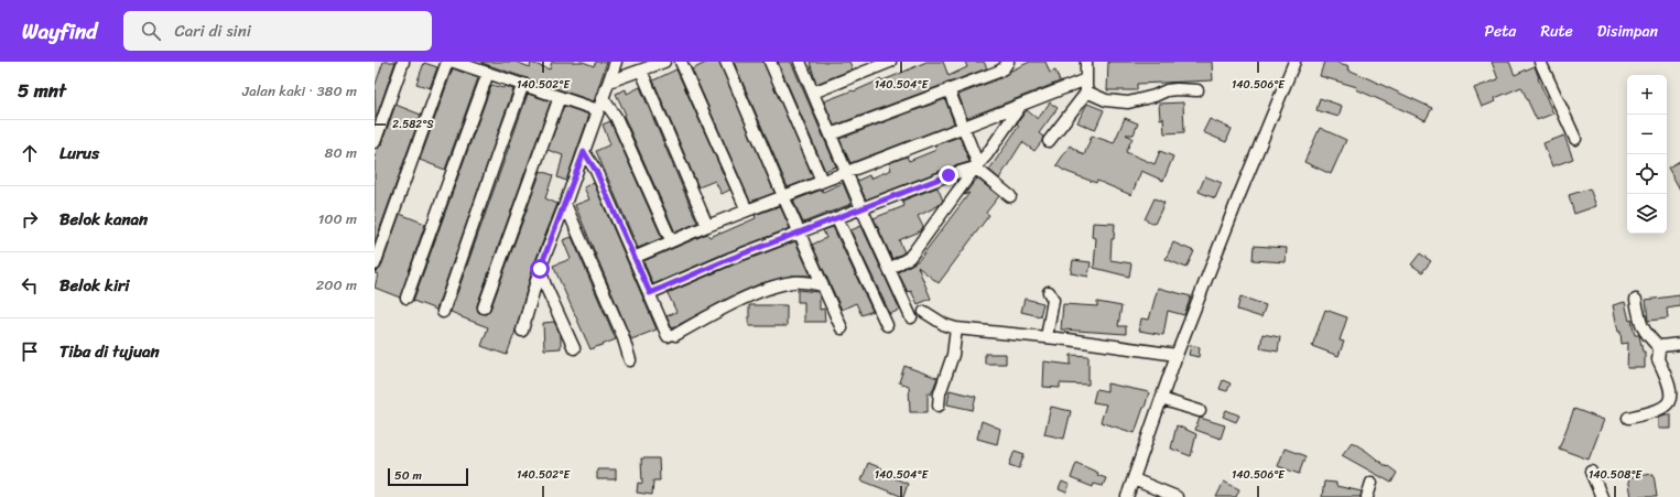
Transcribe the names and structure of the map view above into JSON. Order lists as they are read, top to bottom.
{
  "scale_bar": "50 m",
  "page": {
    "header": "Wayfind",
    "search": "Cari di sini",
    "nav": ["Peta", "Rute", "Disimpan"],
    "heading": ["5 mnt", "Jalan kaki · 380 m"],
    "map_buttons": ["+", "−"],
    "list": [
      ["Lurus", "80 m"],
      ["Belok kanan", "100 m"],
      ["Belok kiri", "200 m"],
      "Tiba di tujuan"
    ],
    "scale": "50 m"
  },
  "coordinates": [
    "140.502°E",
    "140.504°E",
    "140.506°E",
    "2.582°S",
    "140.508°E"
  ]
}
